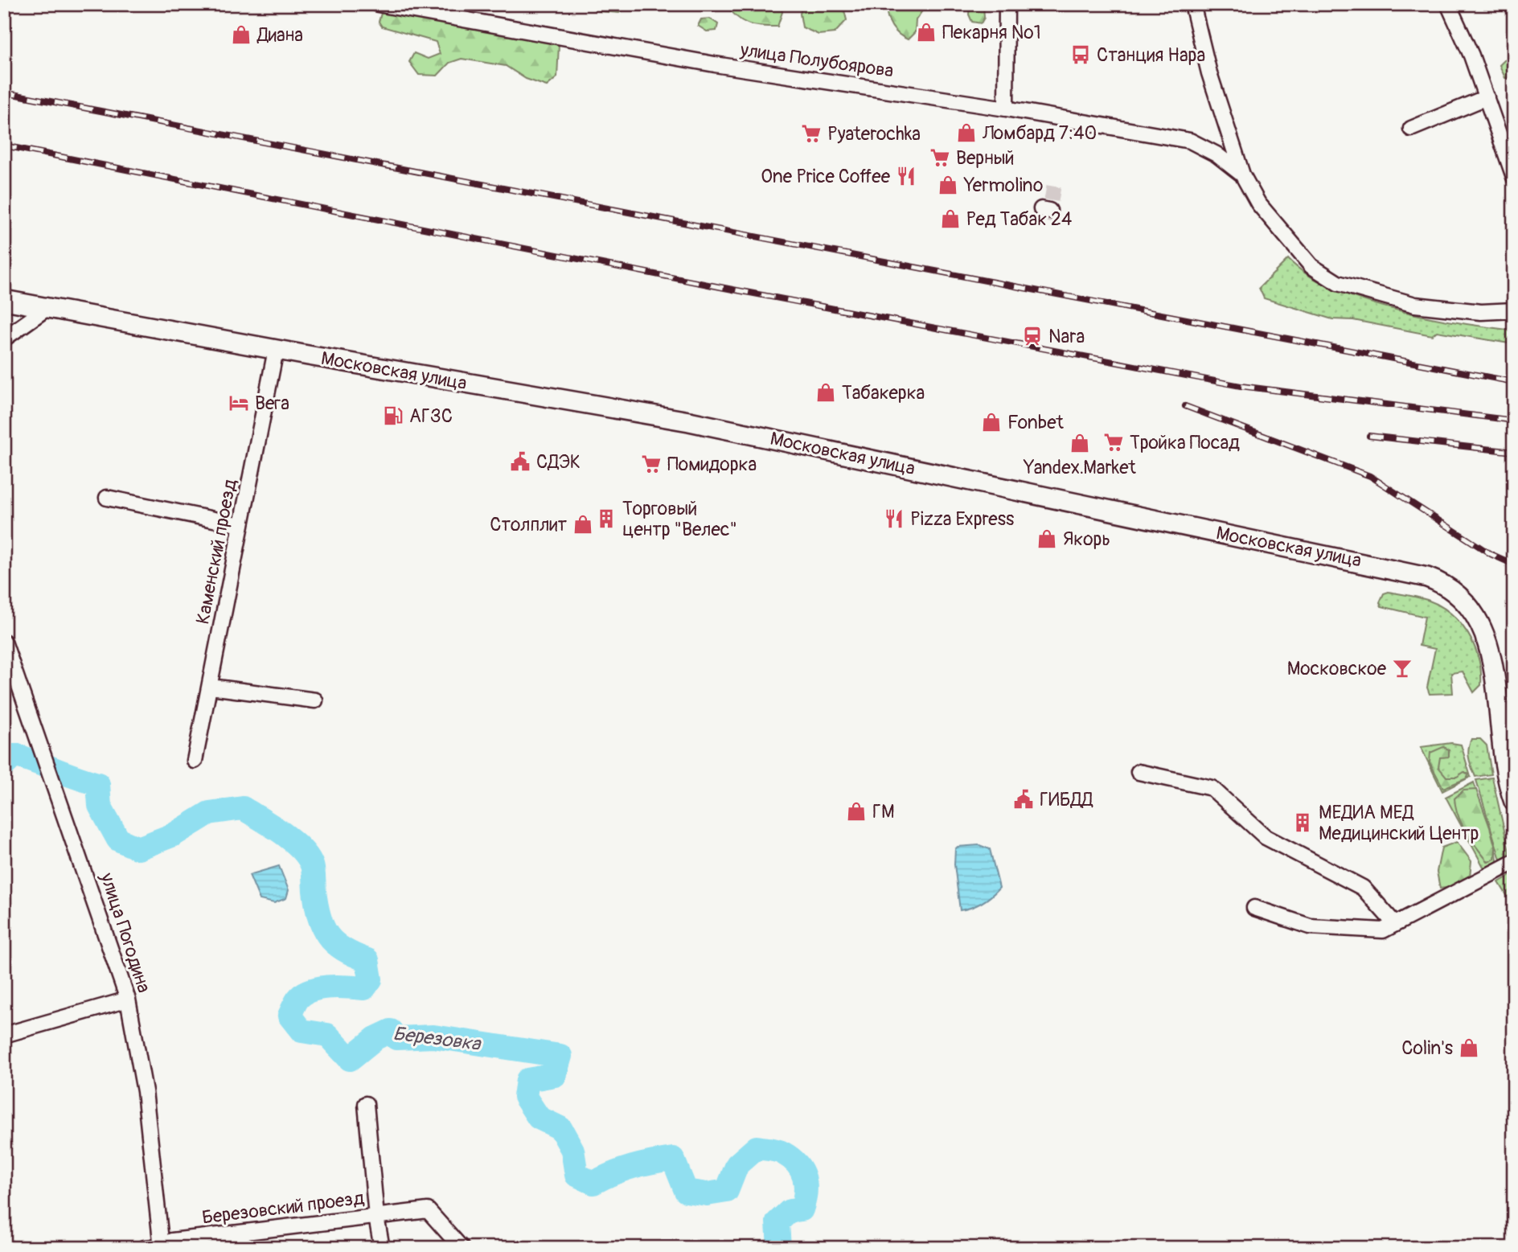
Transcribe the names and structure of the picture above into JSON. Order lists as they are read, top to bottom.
{
  "streets": {
    "main road": ["Московская улица"],
    "street": [
      "улица Полубоярова",
      "Каменский проезд",
      "улица Погодина",
      "Березовский проезд"
    ]
  },
  "crossings": [
    ["Московская улица", "Каменский проезд"],
    ["улица Погодина", "Березовский проезд"]
  ],
  "water": ["Березовка"],
  "places": {
    "shop": [
      "Пекарня №1",
      "Диана",
      "Ломбард 7:40",
      "Yermolino",
      "Ред Табак 24",
      "Табакерка",
      "Fonbet",
      "Yandex.Market",
      "Столплит",
      "Якорь",
      "ГМ",
      "Colin's"
    ],
    "bus stop": ["Станция Нара"],
    "supermarket": [
      "Pyaterochka",
      "Верный",
      "Тройка Посад",
      "Помидорка"
    ],
    "restaurant": ["One Price Coffee", "Pizza Express"],
    "station": ["Nara"],
    "hotel": ["Вега"],
    "fuel station": ["АГЗС"],
    "public building": ["СДЭК", "ГИБДД"],
    "building": ["Торговый центр \"Велес\"", "МЕДИА МЕД Медицинский Центр"],
    "bar": ["Московское"]
  }
}
